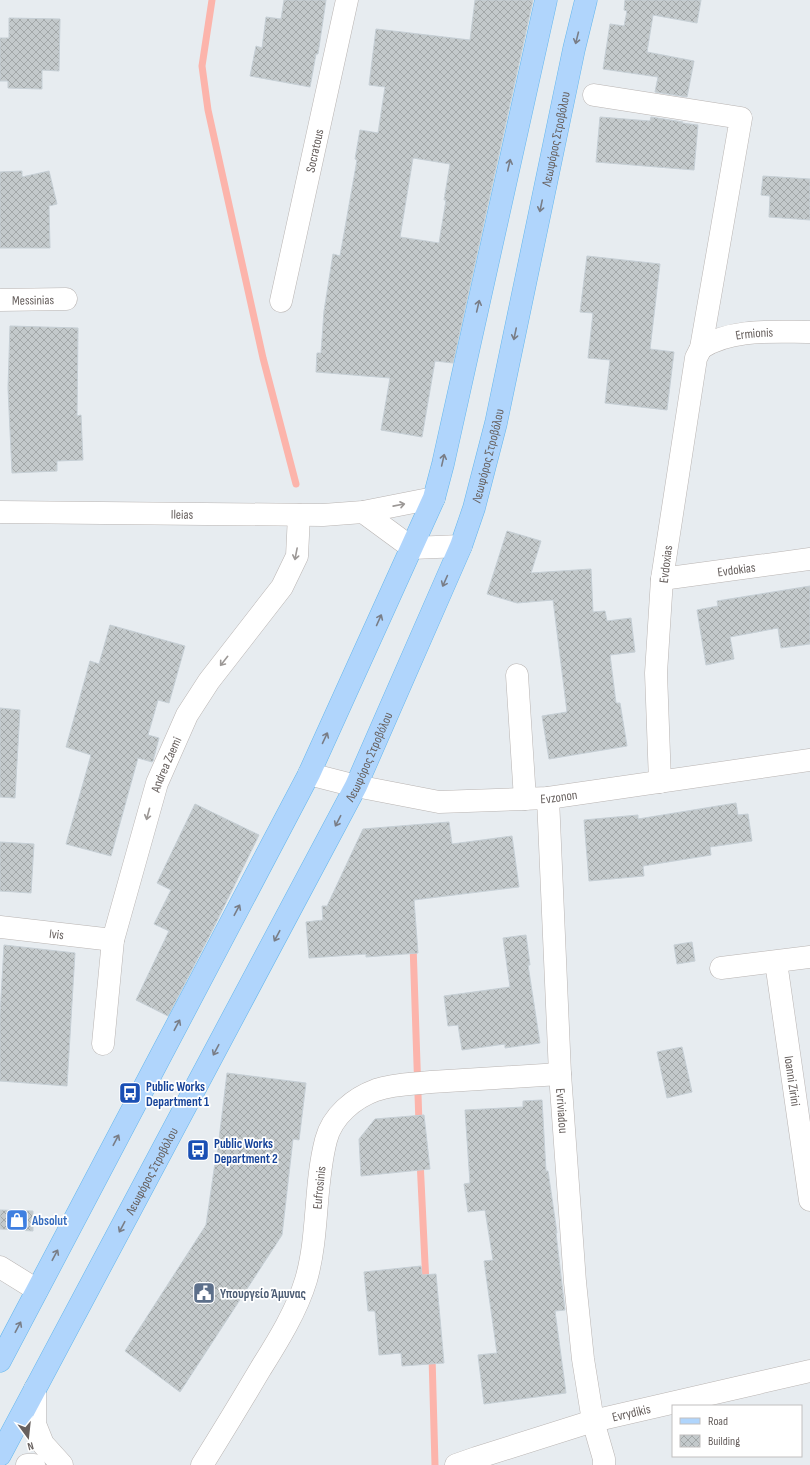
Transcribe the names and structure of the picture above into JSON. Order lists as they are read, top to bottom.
{
  "streets": {
    "main road": ["Λεωφόρος Στροβόλου"],
    "street": [
      "Socratous",
      "Messinias",
      "Ermionis",
      "Ileias",
      "Evdoxias",
      "Evdokias",
      "Andrea Zaemi",
      "Evzonon",
      "Ivis",
      "Ioanni Zirini",
      "Evriviadou",
      "Eufrosinis",
      "Evrydikis"
    ]
  },
  "crossings": [
    ["Λεωφόρος Στροβόλου", "Evzonon"],
    ["Ermionis", "Evdoxias"],
    ["Ileias", "Andrea Zaemi"],
    ["Evdoxias", "Evdokias"],
    ["Evdoxias", "Evzonon"],
    ["Andrea Zaemi", "Ivis"],
    ["Evzonon", "Evriviadou"],
    ["Evriviadou", "Eufrosinis"],
    ["Evriviadou", "Evrydikis"]
  ],
  "one_way": ["Andrea Zaemi"],
  "places": {
    "bus stop": ["Public Works Department 1", "Public Works Department 2"],
    "shop": ["Absolut"],
    "public building": ["Υπουργείο Άμυνας"]
  },
  "legend": ["Road", "Building"],
  "north": "bottom"
}
